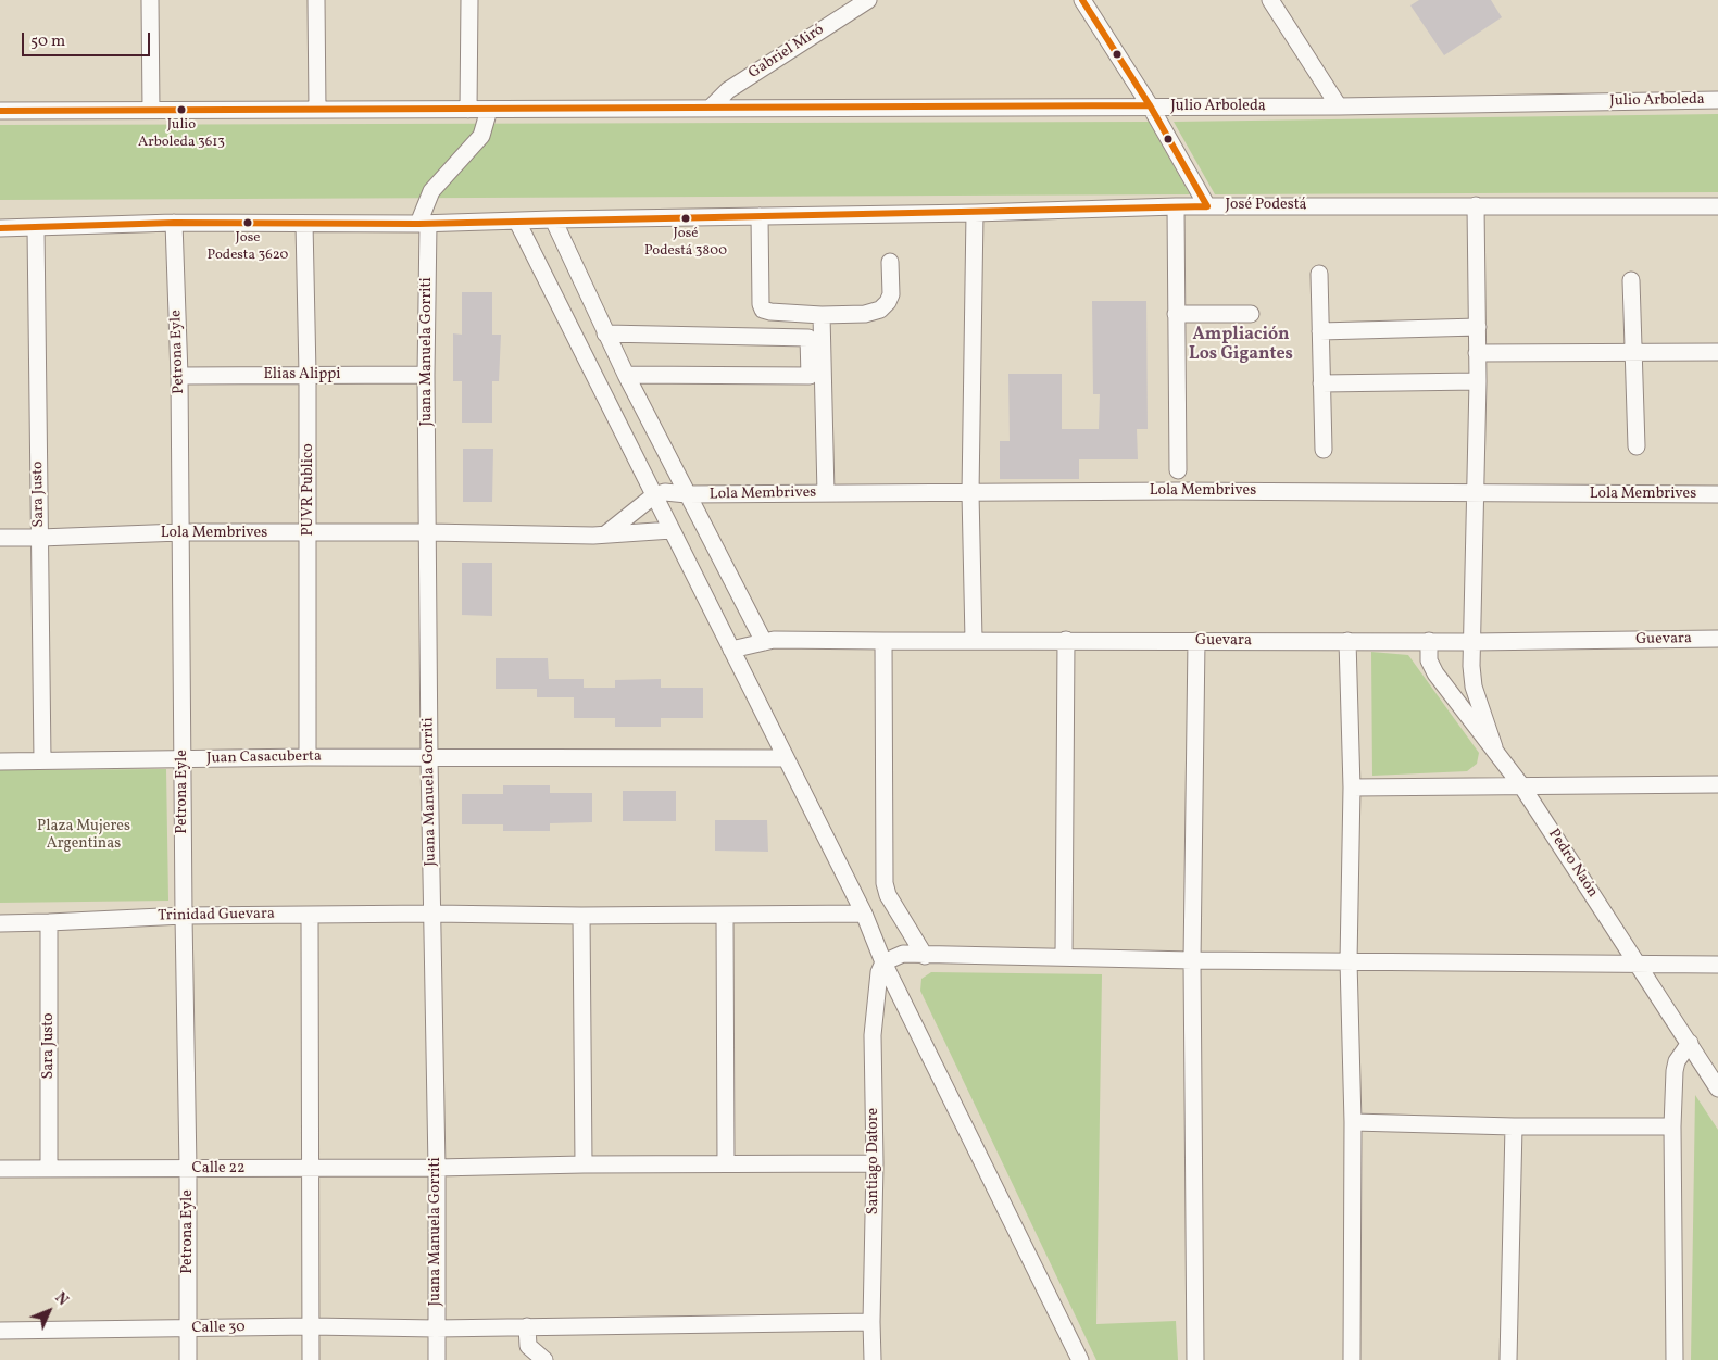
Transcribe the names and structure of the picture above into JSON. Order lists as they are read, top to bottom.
{
  "streets": {
    "street": [
      "Gabriel Miró",
      "Julio Arboleda",
      "José Podestá",
      "Petrona Eyle",
      "Juana Manuela Gorriti",
      "Elias Alippi",
      "PUVR Publico",
      "Lola Membrives",
      "Sara Justo",
      "Guevara",
      "Juan Casacuberta",
      "Pedro Naón",
      "Trinidad Guevara",
      "Santiago Datore",
      "Calle 22",
      "Calle 30"
    ]
  },
  "crossings": [
    ["Gabriel Miró", "Julio Arboleda"],
    ["José Podestá", "Petrona Eyle"],
    ["José Podestá", "Juana Manuela Gorriti"],
    ["José Podestá", "PUVR Publico"],
    ["José Podestá", "Sara Justo"],
    ["Petrona Eyle", "Elias Alippi"],
    ["Petrona Eyle", "Lola Membrives"],
    ["Petrona Eyle", "Juan Casacuberta"],
    ["Petrona Eyle", "Trinidad Guevara"],
    ["Petrona Eyle", "Calle 22"],
    ["Petrona Eyle", "Calle 30"],
    ["Juana Manuela Gorriti", "Elias Alippi"],
    ["Juana Manuela Gorriti", "Lola Membrives"],
    ["Juana Manuela Gorriti", "Juan Casacuberta"],
    ["Juana Manuela Gorriti", "Trinidad Guevara"],
    ["Juana Manuela Gorriti", "Calle 22"],
    ["Juana Manuela Gorriti", "Calle 30"],
    ["Elias Alippi", "PUVR Publico"],
    ["PUVR Publico", "Lola Membrives"],
    ["PUVR Publico", "Juan Casacuberta"],
    ["Lola Membrives", "Sara Justo"],
    ["Sara Justo", "Juan Casacuberta"],
    ["Sara Justo", "Trinidad Guevara"],
    ["Sara Justo", "Calle 22"],
    ["Guevara", "Pedro Naón"],
    ["Santiago Datore", "Calle 22"],
    ["Santiago Datore", "Calle 30"]
  ],
  "districts": ["Ampliación Los Gigantes"],
  "parks": ["Plaza Mujeres Argentinas"],
  "places": ["Julio Arboleda 3613", "José Podestá 3800", "Jose Podesta 3620"],
  "scale_bar": "50 m",
  "north": "top right"
}
